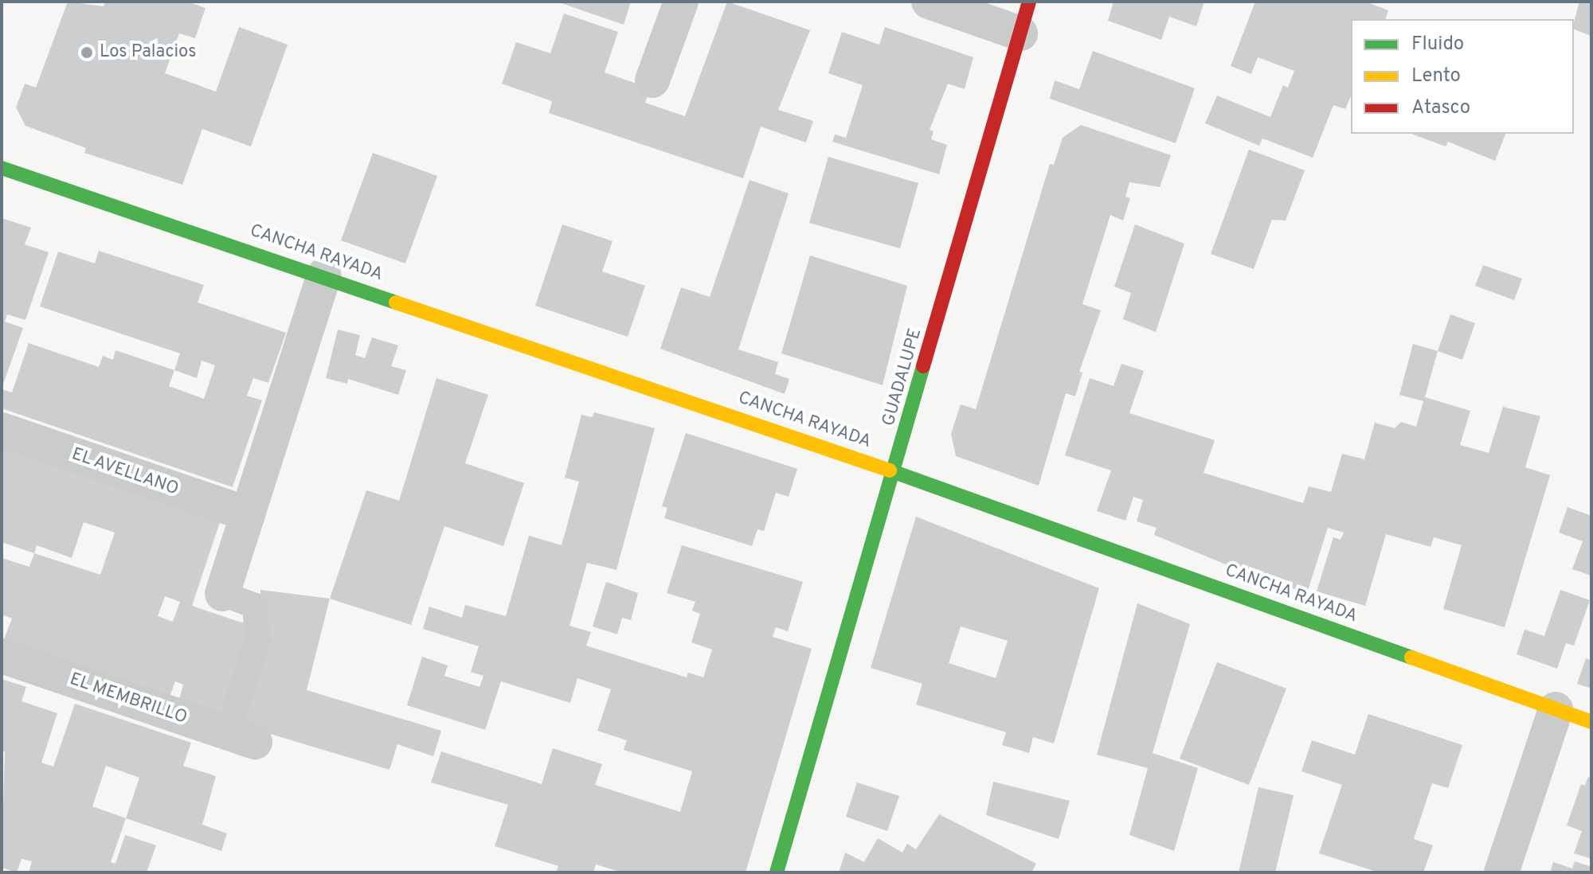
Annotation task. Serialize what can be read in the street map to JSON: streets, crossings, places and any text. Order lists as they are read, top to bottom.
{
  "streets": {
    "main road": ["CANCHA RAYADA", "GUADALUPE"],
    "street": ["EL AVELLANO", "EL MEMBRILLO"]
  },
  "crossings": [
    ["CANCHA RAYADA", "GUADALUPE"]
  ],
  "places": ["Los Palacios"],
  "legend": ["Fluido", "Lento", "Atasco"]
}
